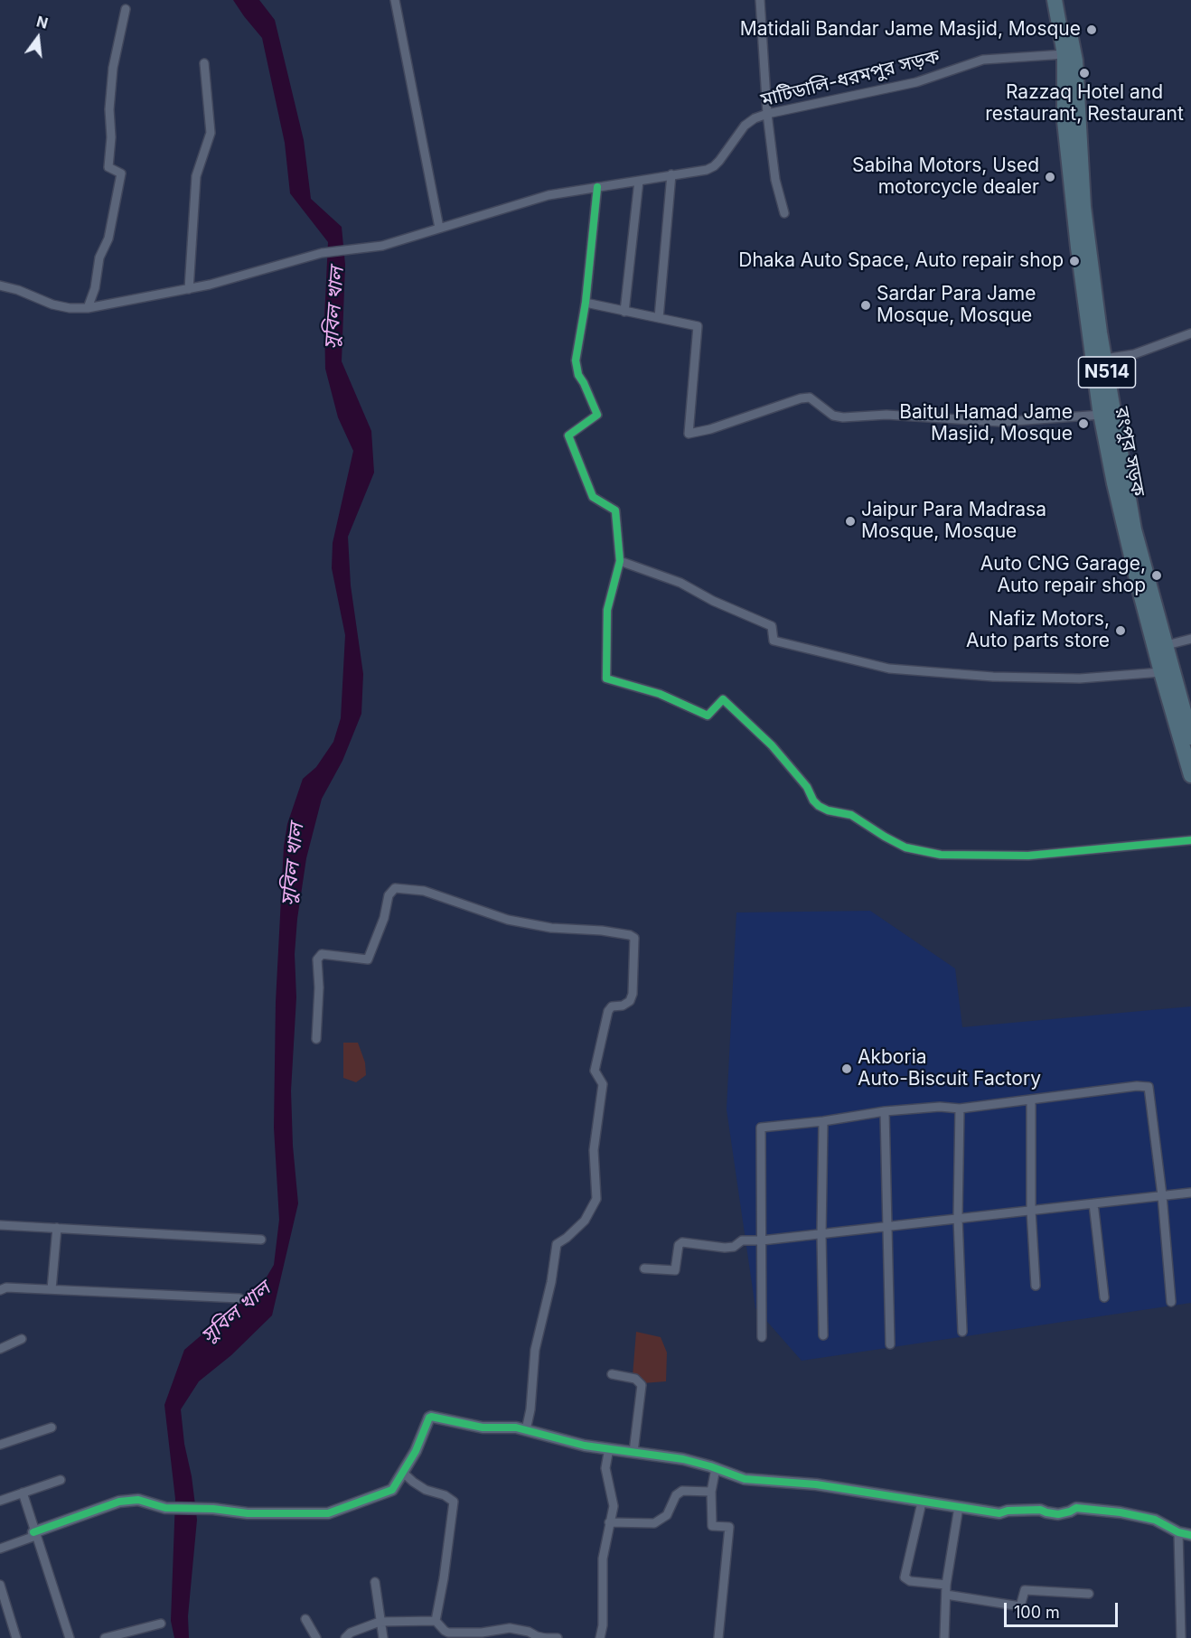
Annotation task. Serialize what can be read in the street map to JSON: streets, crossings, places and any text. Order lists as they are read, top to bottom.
{
  "streets": {
    "highway": ["N514", "রংপুর সড়ক"],
    "street": ["মাটিডালি-ধরমপুর সড়ক"]
  },
  "crossings": [
    ["মাটিডালি-ধরমপুর সড়ক", "রংপুর সড়ক"]
  ],
  "water": ["সুবিল খাল"],
  "places": [
    "Matidali Bandar Jame Masjid, Mosque",
    "Razzaq Hotel and restaurant, Restaurant",
    "Sabiha Motors, Used motorcycle dealer",
    "Dhaka Auto Space, Auto repair shop",
    "Sardar Para Jame Mosque, Mosque",
    "Baitul Hamad Jame Masjid, Mosque",
    "Jaipur Para Madrasa Mosque, Mosque",
    "Auto CNG Garage, Auto repair shop",
    "Nafiz Motors, Auto parts store",
    "Akboria Auto-Biscuit Factory"
  ],
  "scale_bar": "100 m",
  "north": "top"
}
